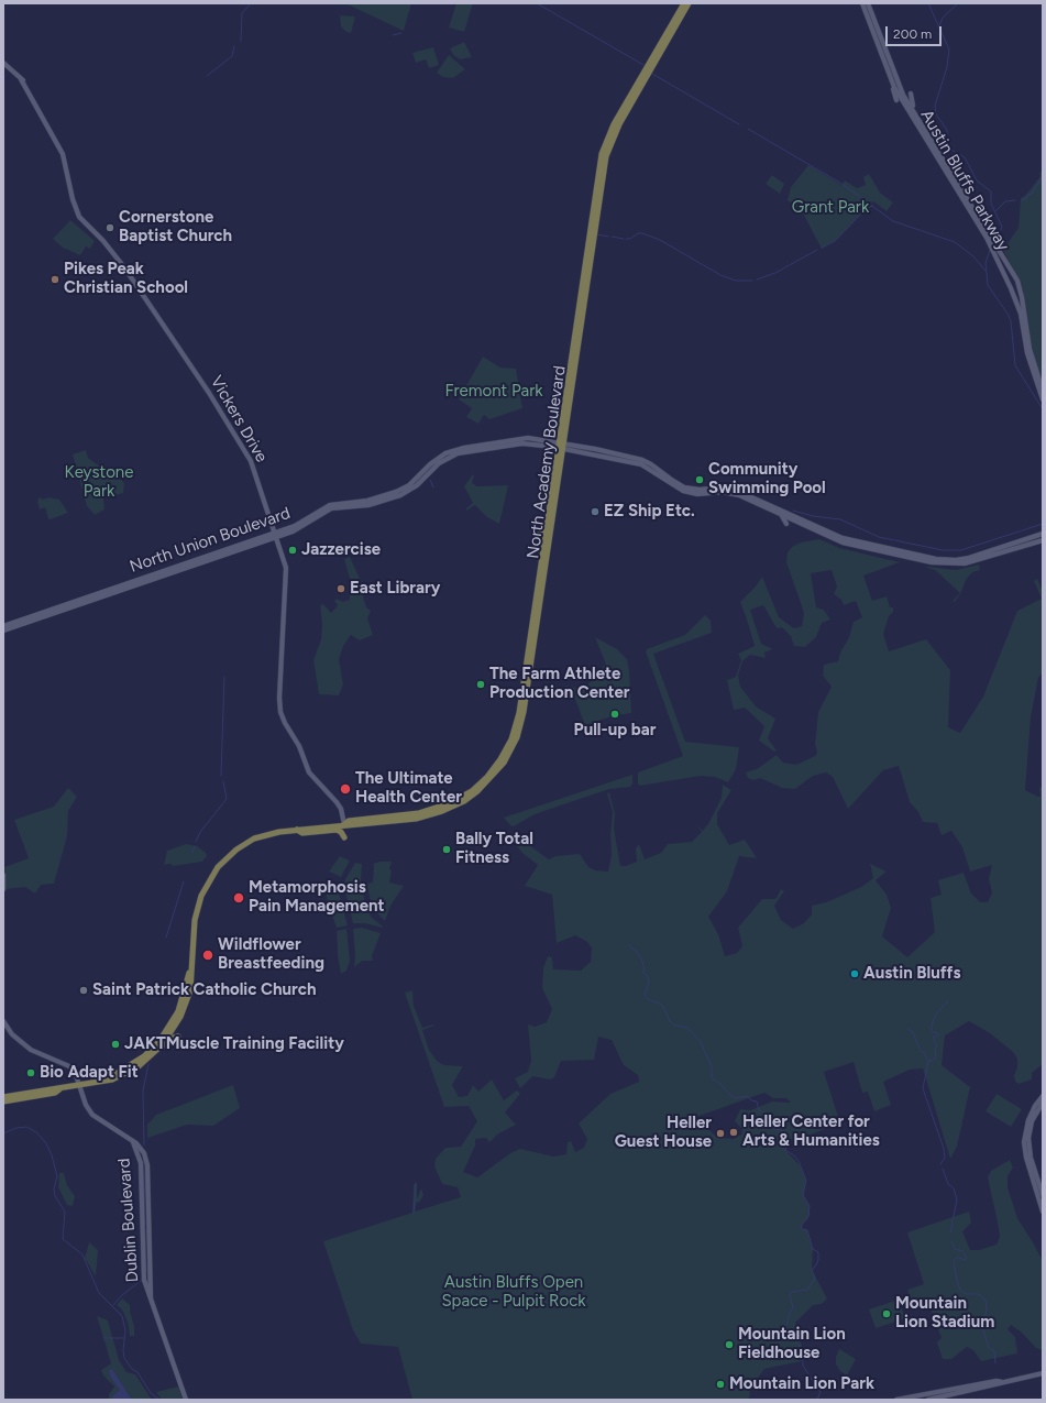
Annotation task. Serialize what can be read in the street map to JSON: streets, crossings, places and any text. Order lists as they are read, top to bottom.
{
  "streets": {
    "highway": ["North Academy Boulevard"],
    "main road": [
      "Austin Bluffs Parkway",
      "Vickers Drive",
      "North Union Boulevard",
      "Dublin Boulevard"
    ]
  },
  "crossings": [
    ["Vickers Drive", "North Academy Boulevard"],
    ["Vickers Drive", "North Union Boulevard"],
    ["North Academy Boulevard", "North Union Boulevard"],
    ["North Academy Boulevard", "Dublin Boulevard"]
  ],
  "parks": [
    "Grant Park",
    "Fremont Park",
    "Keystone Park",
    "Austin Bluffs Open Space - Pulpit Rock"
  ],
  "places": [
    "Cornerstone Baptist Church",
    "Pikes Peak Christian School",
    "Community Swimming Pool",
    "EZ Ship Etc.",
    "Jazzercise",
    "East Library",
    "The Farm Athlete Production Center",
    "Pull-up bar",
    "The Ultimate Health Center",
    "Bally Total Fitness",
    "Metamorphosis Pain Management",
    "Wildflower Breastfeeding",
    "Austin Bluffs",
    "Saint Patrick Catholic Church",
    "JAKTMuscle Training Facility",
    "Bio Adapt Fit",
    "Heller Center for Arts & Humanities",
    "Heller Guest House",
    "Mountain Lion Stadium",
    "Mountain Lion Fieldhouse",
    "Mountain Lion Park"
  ],
  "scale_bar": "200 m"
}
